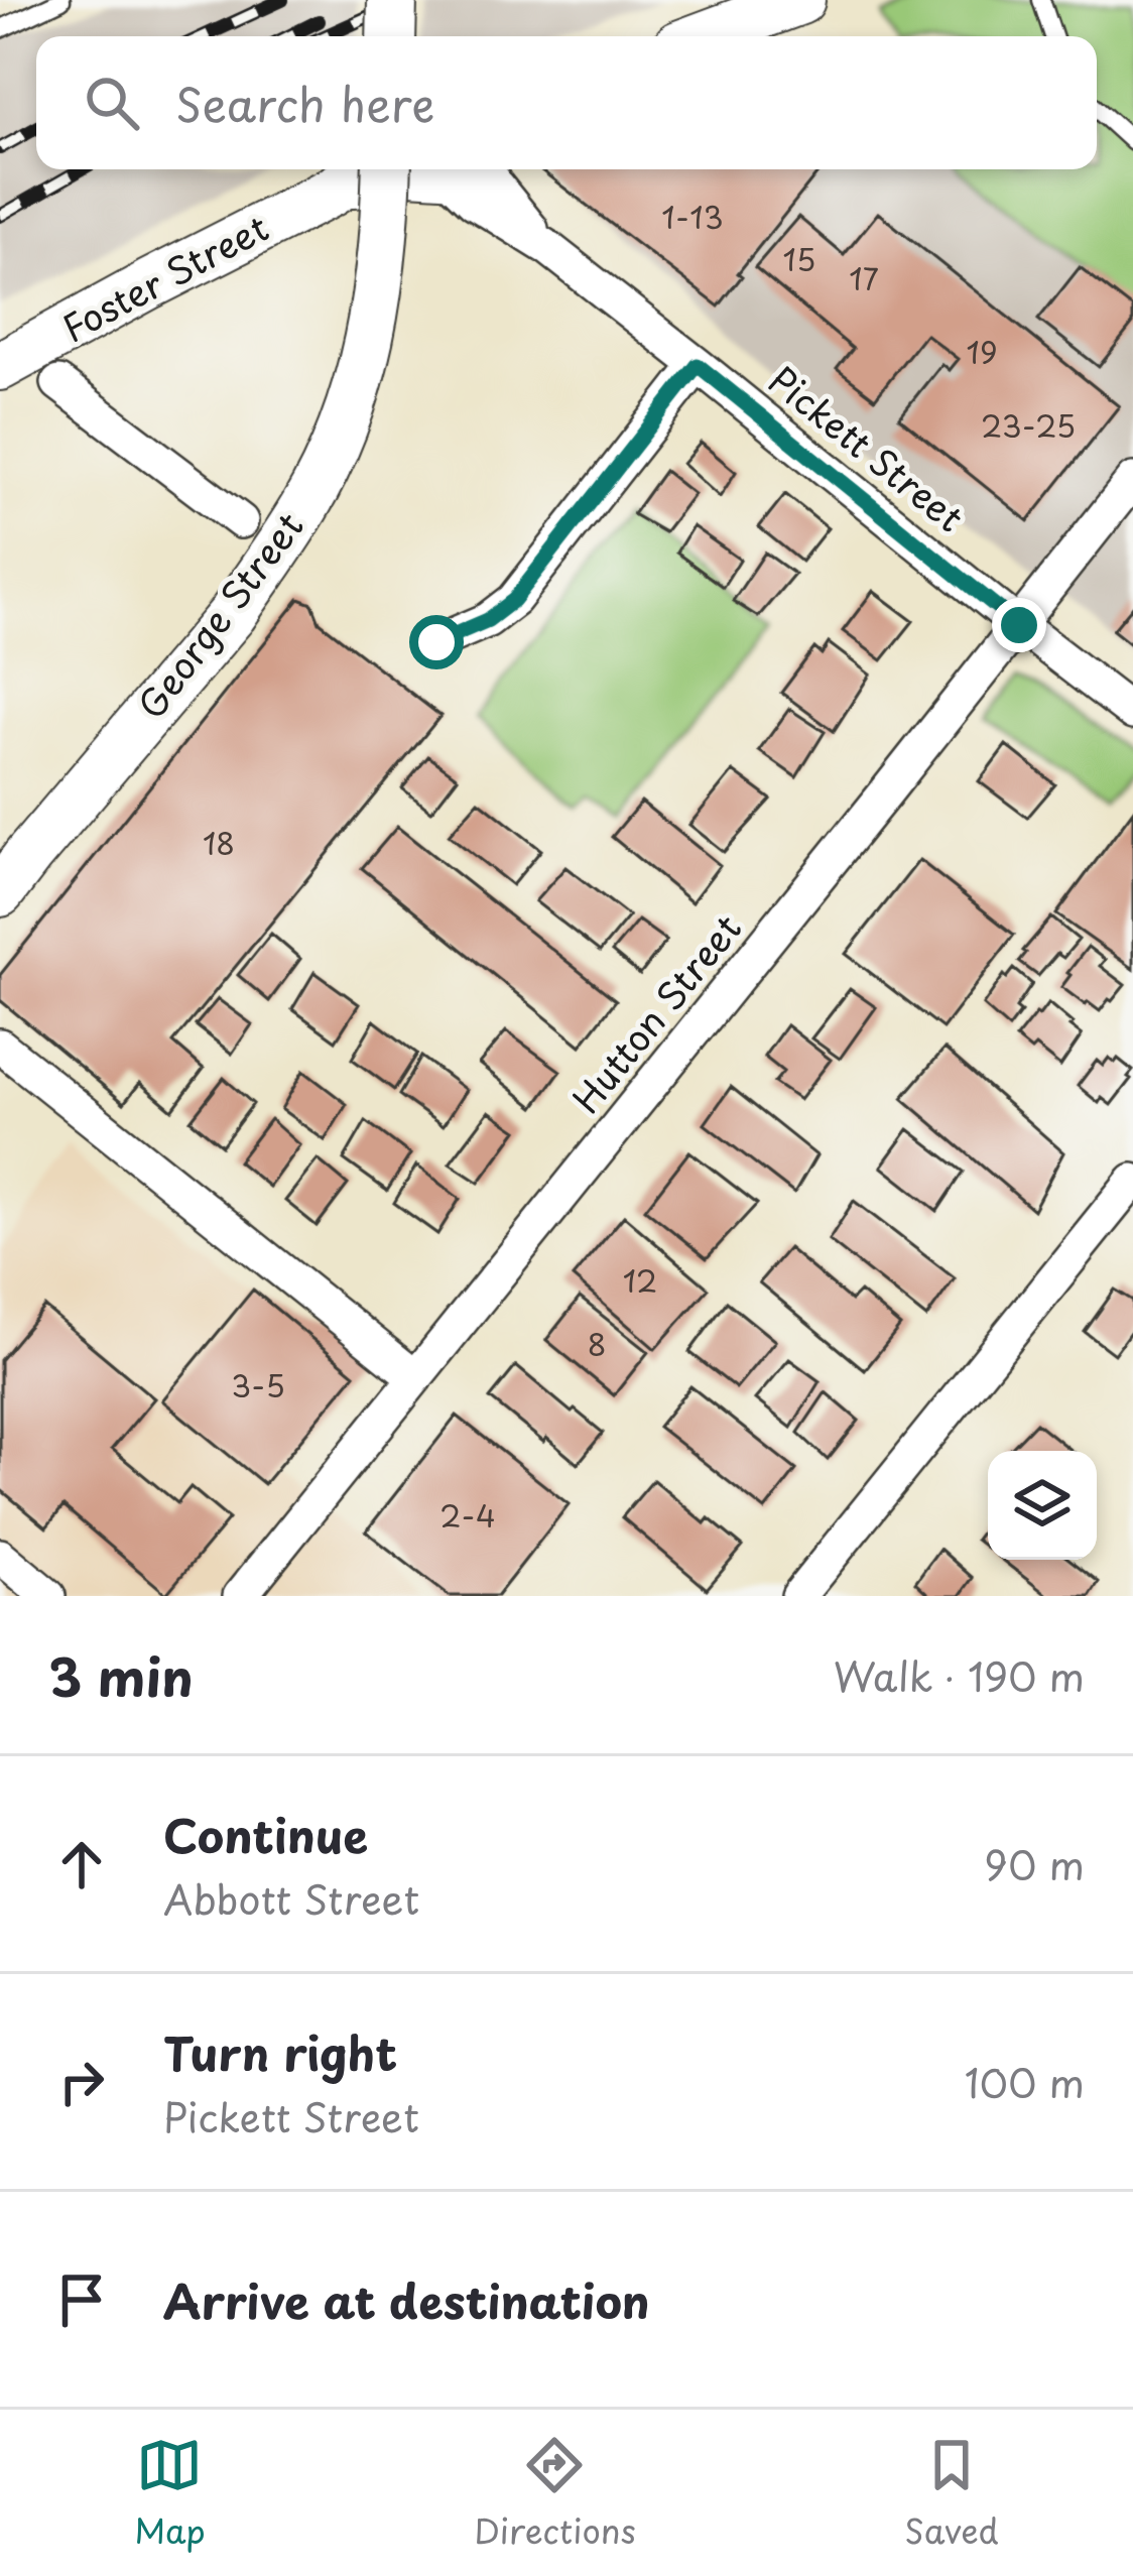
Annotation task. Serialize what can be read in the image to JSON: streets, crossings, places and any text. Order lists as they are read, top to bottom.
{
  "streets": {
    "street": [
      "Foster Street",
      "Pickett Street",
      "George Street",
      "Hutton Street"
    ]
  },
  "crossings": [
    ["Pickett Street", "Hutton Street"]
  ],
  "house_numbers": [
    "1-13",
    "15",
    "17",
    "19",
    "23-25",
    "18",
    "12",
    "8",
    "3-5",
    "2-4"
  ],
  "page": {
    "search": "Search here",
    "heading": ["3 min", "Walk · 190 m"],
    "list": [
      ["Continue", "Abbott Street", "90 m"],
      ["Turn right", "Pickett Street", "100 m"],
      "Arrive at destination"
    ],
    "nav": ["Map", "Directions", "Saved"]
  }
}
